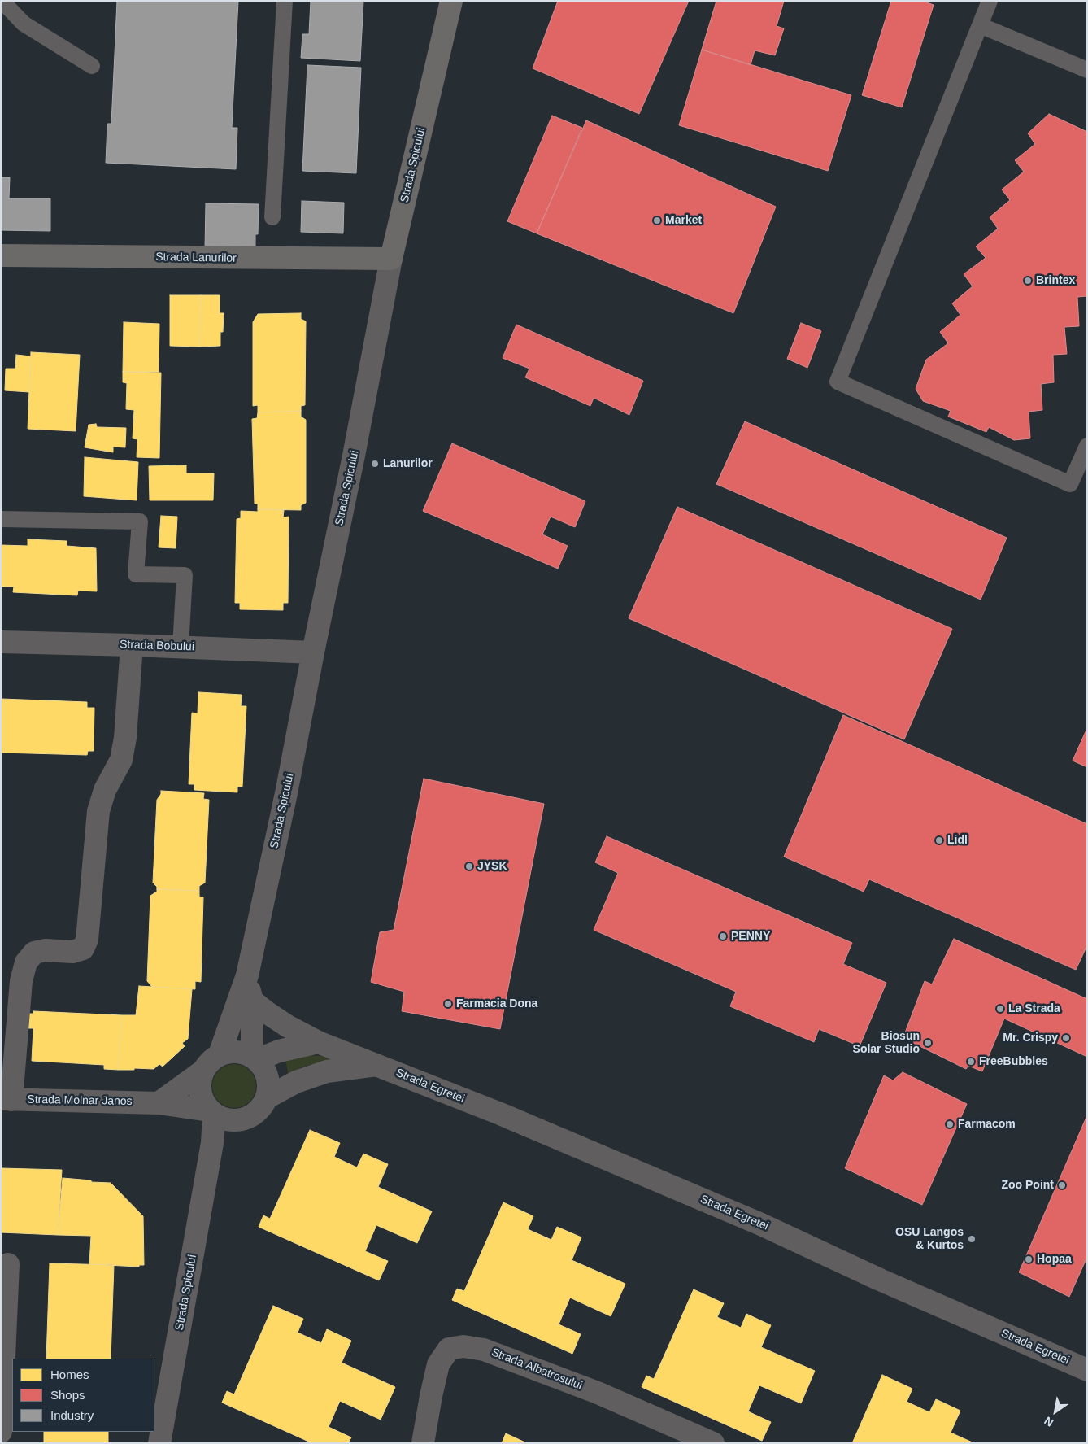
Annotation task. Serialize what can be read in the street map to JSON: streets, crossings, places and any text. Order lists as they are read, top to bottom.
{
  "streets": {
    "street": [
      "Strada Spicului",
      "Strada Lanurilor",
      "Strada Bobului",
      "Strada Egretei",
      "Strada Molnar Janos",
      "Strada Albatrosului"
    ]
  },
  "crossings": [
    ["Strada Spicului", "Strada Lanurilor"],
    ["Strada Spicului", "Strada Bobului"],
    ["Strada Spicului", "Strada Molnar Janos"]
  ],
  "places": [
    "Market",
    "Brintex",
    "Lanurilor",
    "Lidl",
    "JYSK",
    "PENNY",
    "Farmacia Dona",
    "La Strada",
    "Mr. Crispy",
    "Biosun Solar Studio",
    "FreeBubbles",
    "Farmacom",
    "Zoo Point",
    "OSU Langos & Kurtos",
    "Hopaa"
  ],
  "legend": ["Homes", "Shops", "Industry"],
  "north": "bottom left"
}
